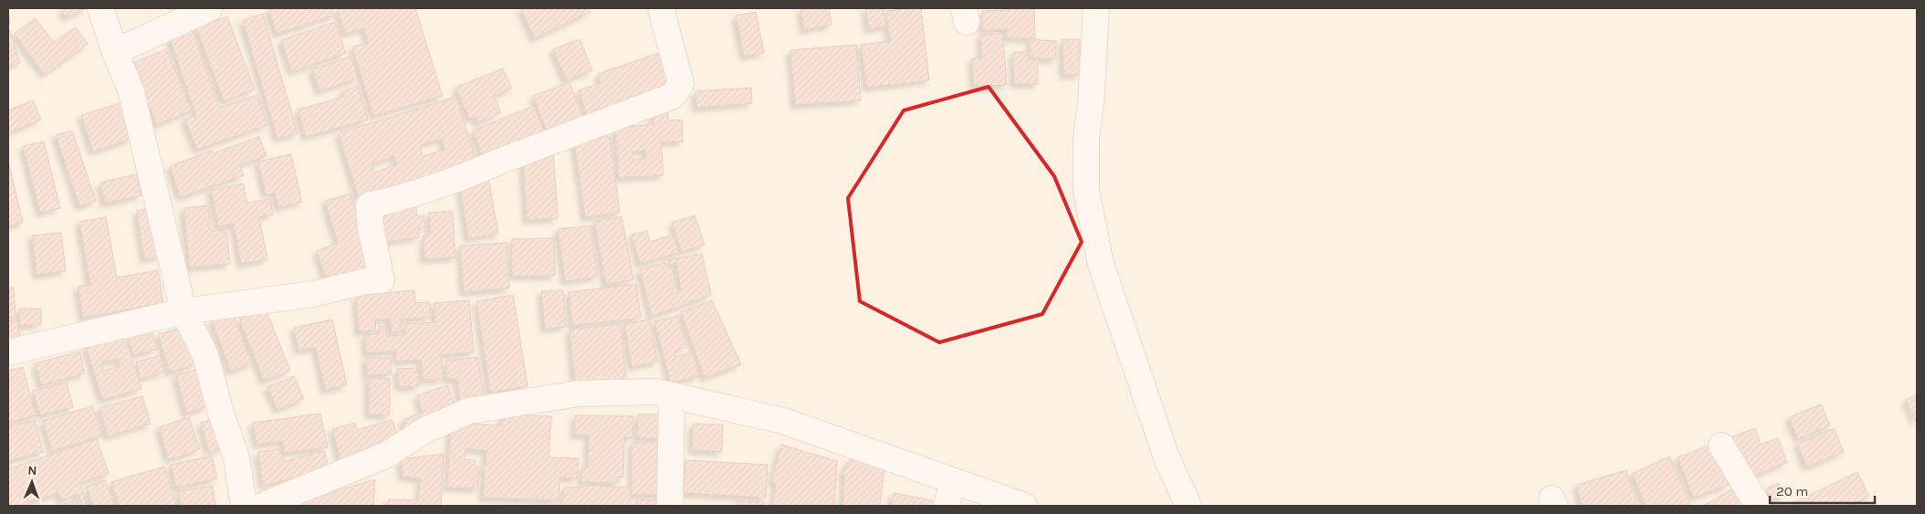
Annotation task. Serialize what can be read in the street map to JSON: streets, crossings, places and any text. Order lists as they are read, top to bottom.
{
  "scale_bar": "20 m",
  "north": "top"
}
